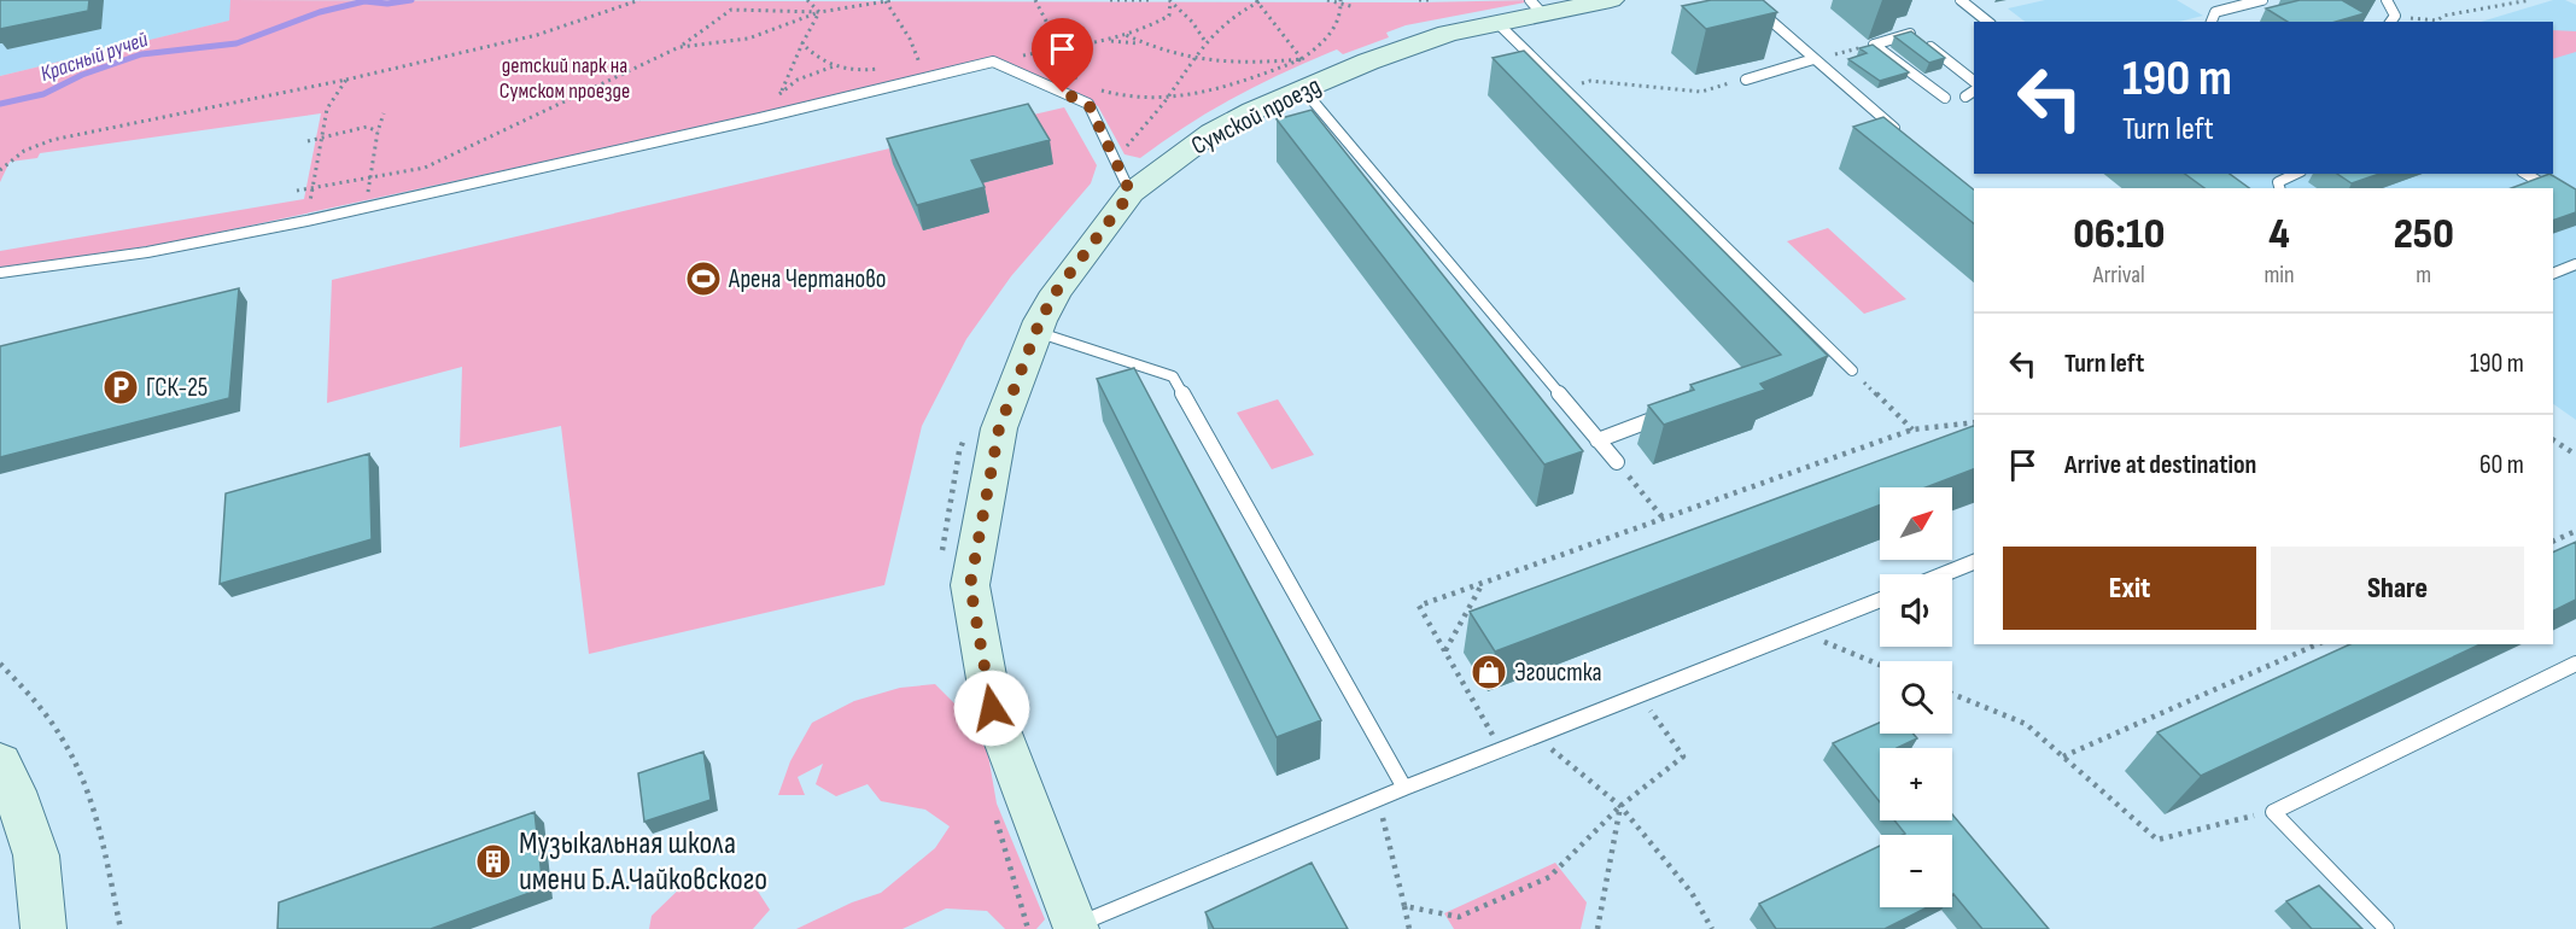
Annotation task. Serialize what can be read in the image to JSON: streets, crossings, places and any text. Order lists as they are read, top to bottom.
{
  "streets": {
    "street": ["Сумской проезд"]
  },
  "water": ["Красный ручей"],
  "parks": ["детский парк на Сумском проезде"],
  "places": {
    "sports": ["Арена Чертаново"],
    "parking": ["ГСК-25"],
    "shop": ["Эгоистка"],
    "building": ["Музыкальная школа имени Б.А.Чайковского"]
  },
  "north": "top right",
  "page": {
    "turn": ["190 m", "Turn left"],
    "eta": [
      "06:10",
      "Arrival",
      "4",
      "min",
      "250",
      "m"
    ],
    "list": [
      {
        "name": "Turn left",
        "value": "190 m"
      },
      {
        "name": "Arrive at destination",
        "value": "60 m"
      }
    ],
    "map_buttons": ["+", "−"],
    "buttons": ["Exit", "Share"]
  }
}
